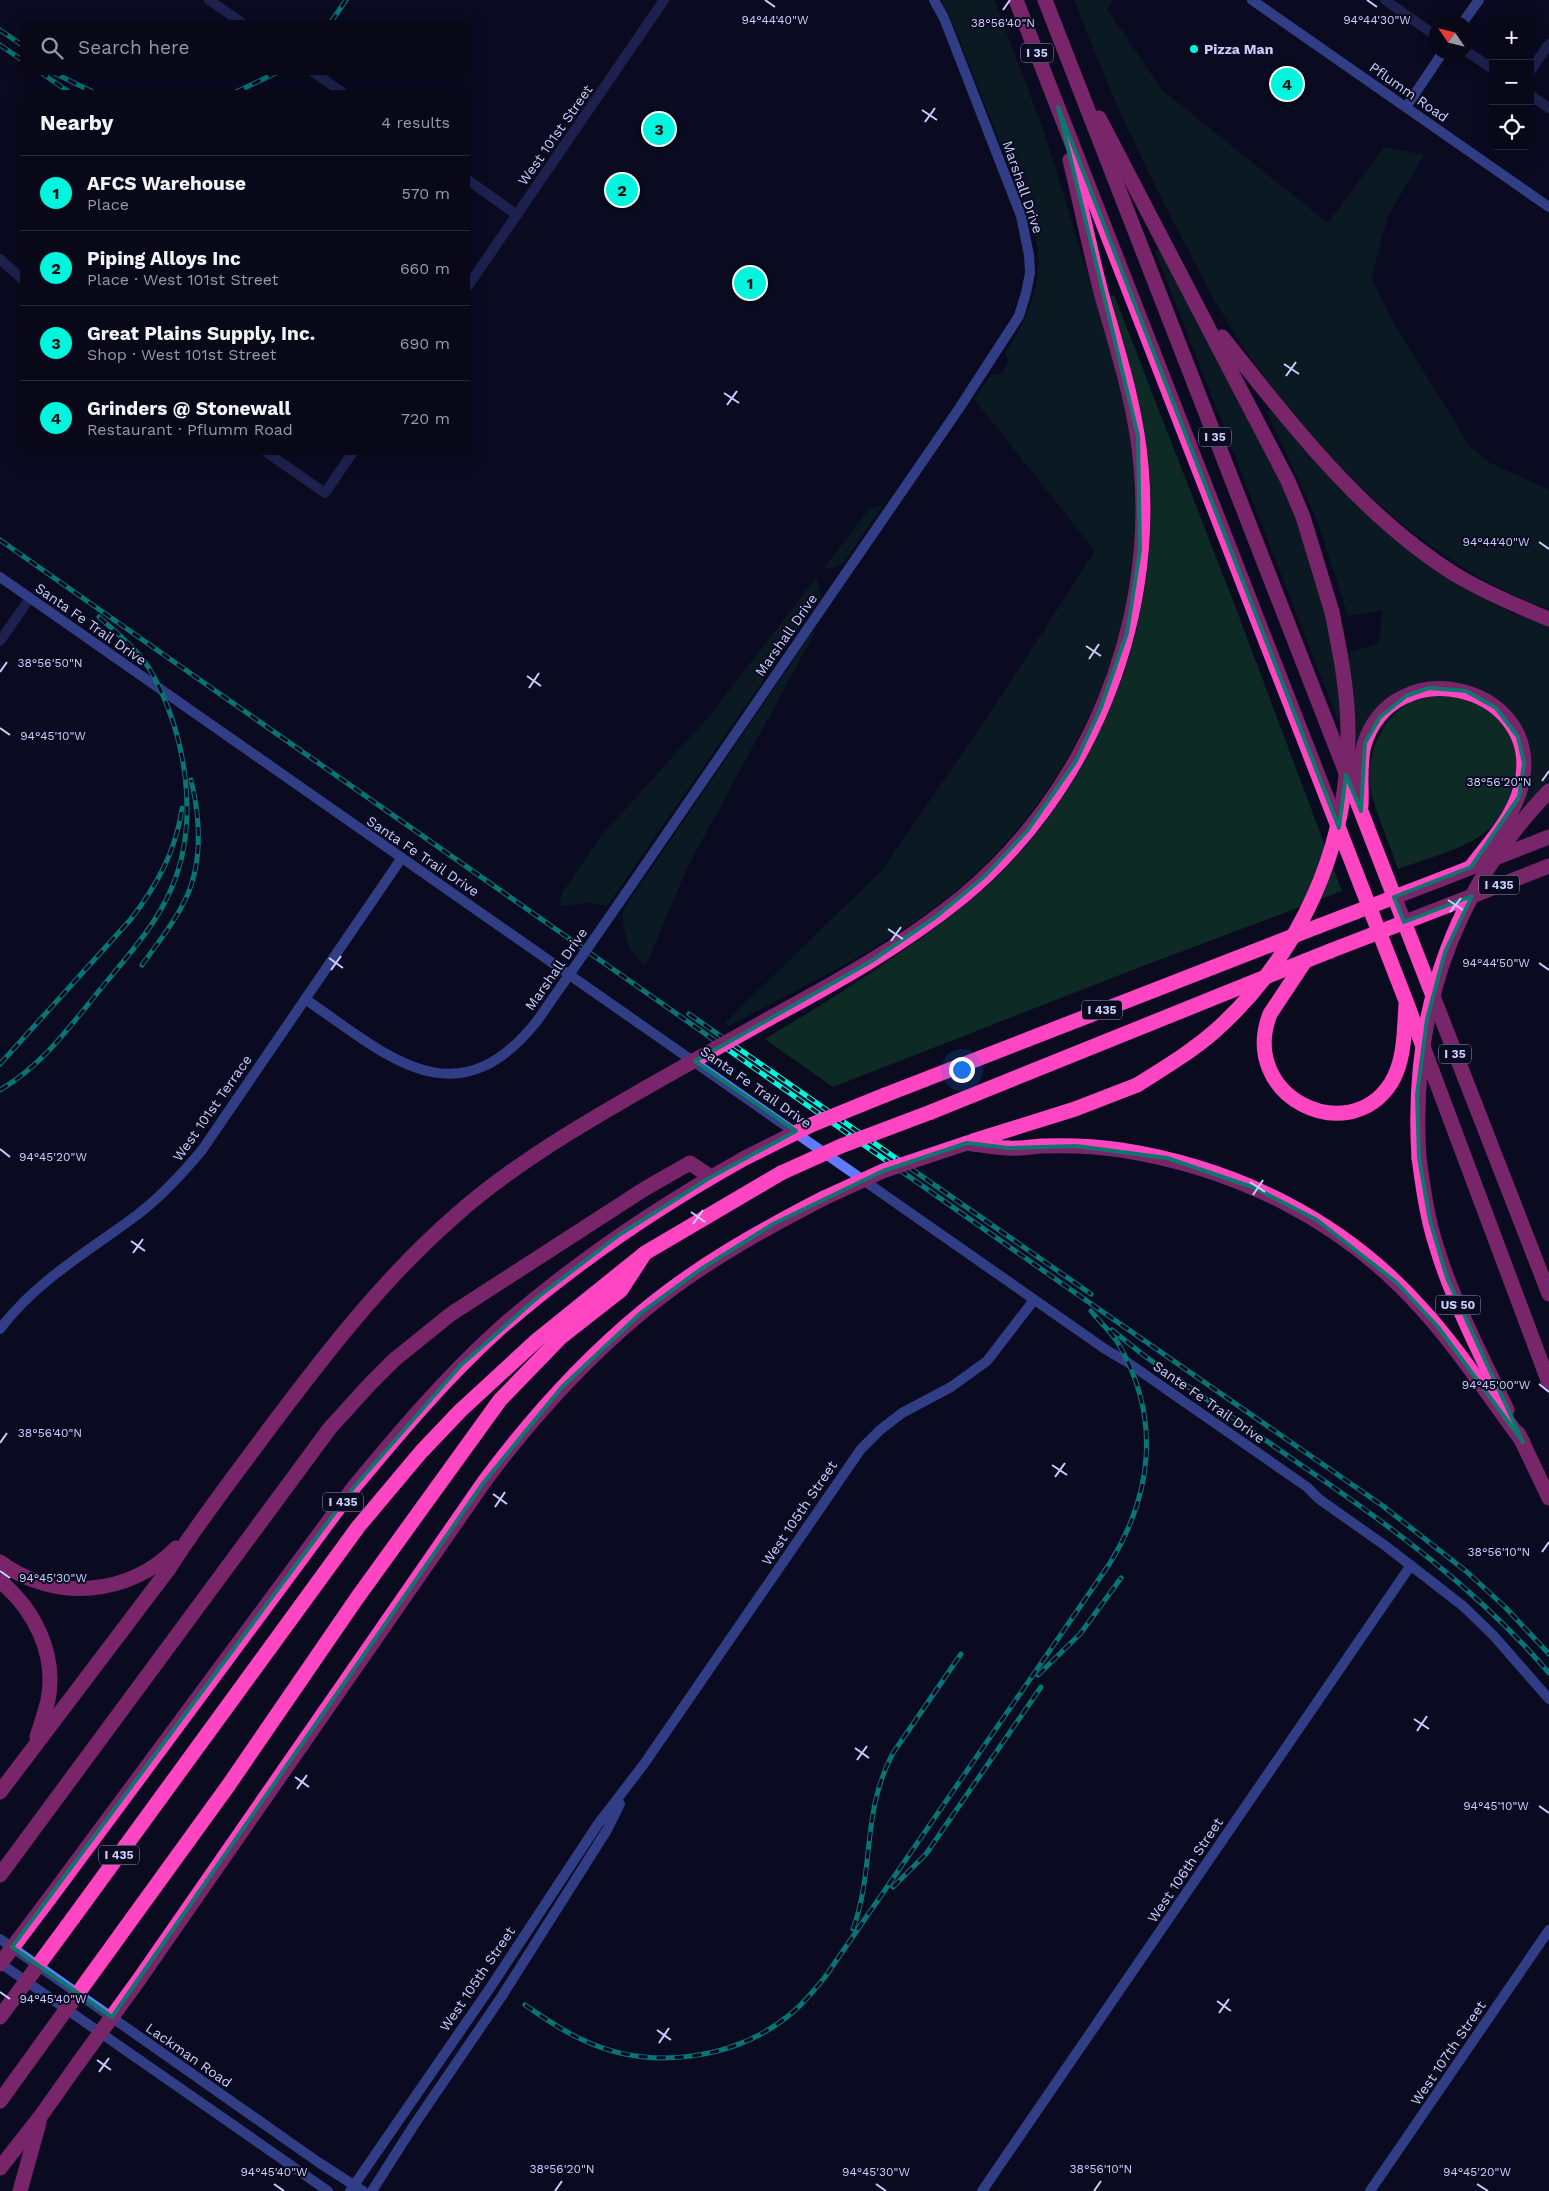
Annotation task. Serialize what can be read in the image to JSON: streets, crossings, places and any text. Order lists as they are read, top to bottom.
{
  "streets": {
    "highway": ["I 35", "I 435", "US 50"],
    "main road": [
      "Pflumm Road",
      "Marshall Drive",
      "Santa Fe Trail Drive",
      "West 101st Terrace",
      "Sante Fe Trail Drive",
      "West 105th Street",
      "West 106th Street",
      "West 107th Street",
      "Lackman Road"
    ],
    "street": ["West 101st Street"]
  },
  "crossings": [
    ["Marshall Drive", "West 101st Terrace"],
    ["Santa Fe Trail Drive", "West 101st Terrace"],
    ["Santa Fe Trail Drive", "Sante Fe Trail Drive"],
    ["Sante Fe Trail Drive", "West 105th Street"],
    ["Sante Fe Trail Drive", "West 106th Street"],
    ["West 105th Street", "Lackman Road"]
  ],
  "places": ["Pizza Man"],
  "north": "top left",
  "page": {
    "map_buttons": ["+", "−"],
    "search": "Search here",
    "pins": [
      "4",
      "3",
      "2",
      "1"
    ],
    "heading": ["Nearby", "4 results"],
    "list": [
      {
        "mark": "1",
        "name": "AFCS Warehouse",
        "note": "Place",
        "value": "570 m"
      },
      {
        "mark": "2",
        "name": "Piping Alloys Inc",
        "note": "Place · West 101st Street",
        "value": "660 m"
      },
      {
        "mark": "3",
        "name": "Great Plains Supply, Inc.",
        "note": "Shop · West 101st Street",
        "value": "690 m"
      },
      {
        "mark": "4",
        "name": "Grinders @ Stonewall",
        "note": "Restaurant · Pflumm Road",
        "value": "720 m"
      }
    ]
  },
  "coordinates": [
    "94°44'30\"W",
    "94°44'40\"W",
    "38°56'40\"N",
    "38°56'50\"N",
    "94°45'10\"W",
    "38°56'20\"N",
    "94°44'50\"W",
    "94°45'20\"W",
    "94°45'00\"W",
    "38°56'10\"N",
    "94°45'30\"W",
    "94°45'40\"W"
  ]
}
